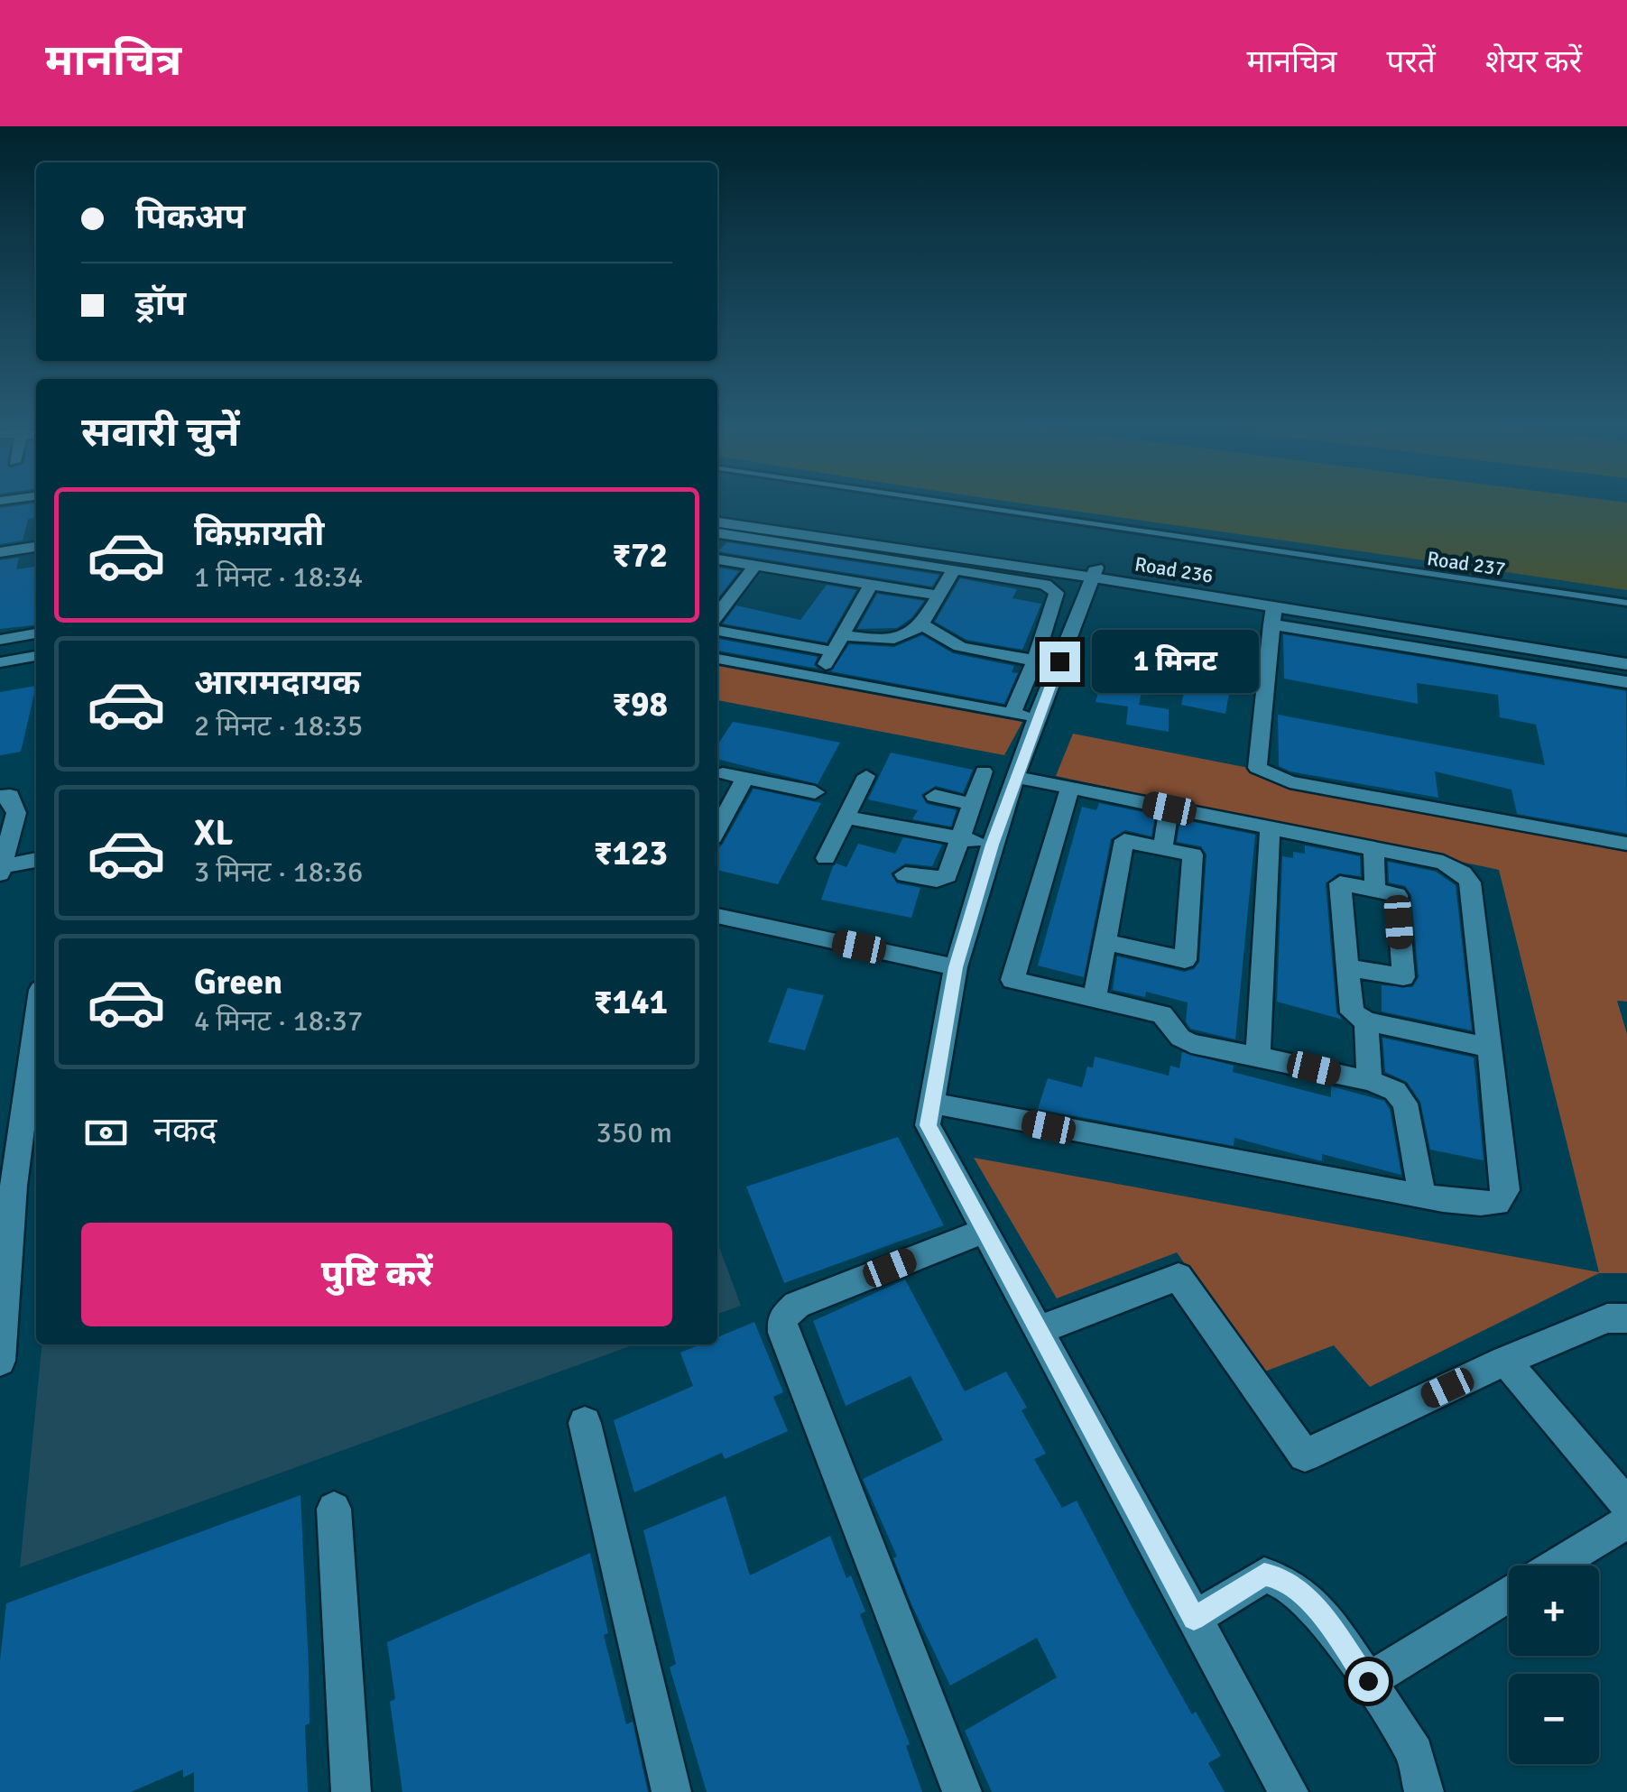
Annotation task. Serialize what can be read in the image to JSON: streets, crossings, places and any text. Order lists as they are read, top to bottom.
{
  "streets": {
    "street": ["Road 236"],
    "lane": ["Road 237"]
  },
  "page": {
    "header": "मानचित्र",
    "nav": ["मानचित्र", "परतें", "शेयर करें"],
    "banner": ["पिकअप", "ड्रॉप"],
    "heading": "सवारी चुनें",
    "list": [
      {
        "name": "किफ़ायती",
        "note": "1 मिनट · 18:34",
        "value": "₹72"
      },
      {
        "name": "आरामदायक",
        "note": "2 मिनट · 18:35",
        "value": "₹98"
      },
      {
        "name": "XL",
        "note": "3 मिनट · 18:36",
        "value": "₹123"
      },
      {
        "name": "Green",
        "note": "4 मिनट · 18:37",
        "value": "₹141"
      }
    ],
    "bubble": "1 मिनट",
    "pay": ["नकद", "350 m"],
    "buttons": "पुष्टि करें",
    "map_buttons": ["+", "−"]
  }
}
